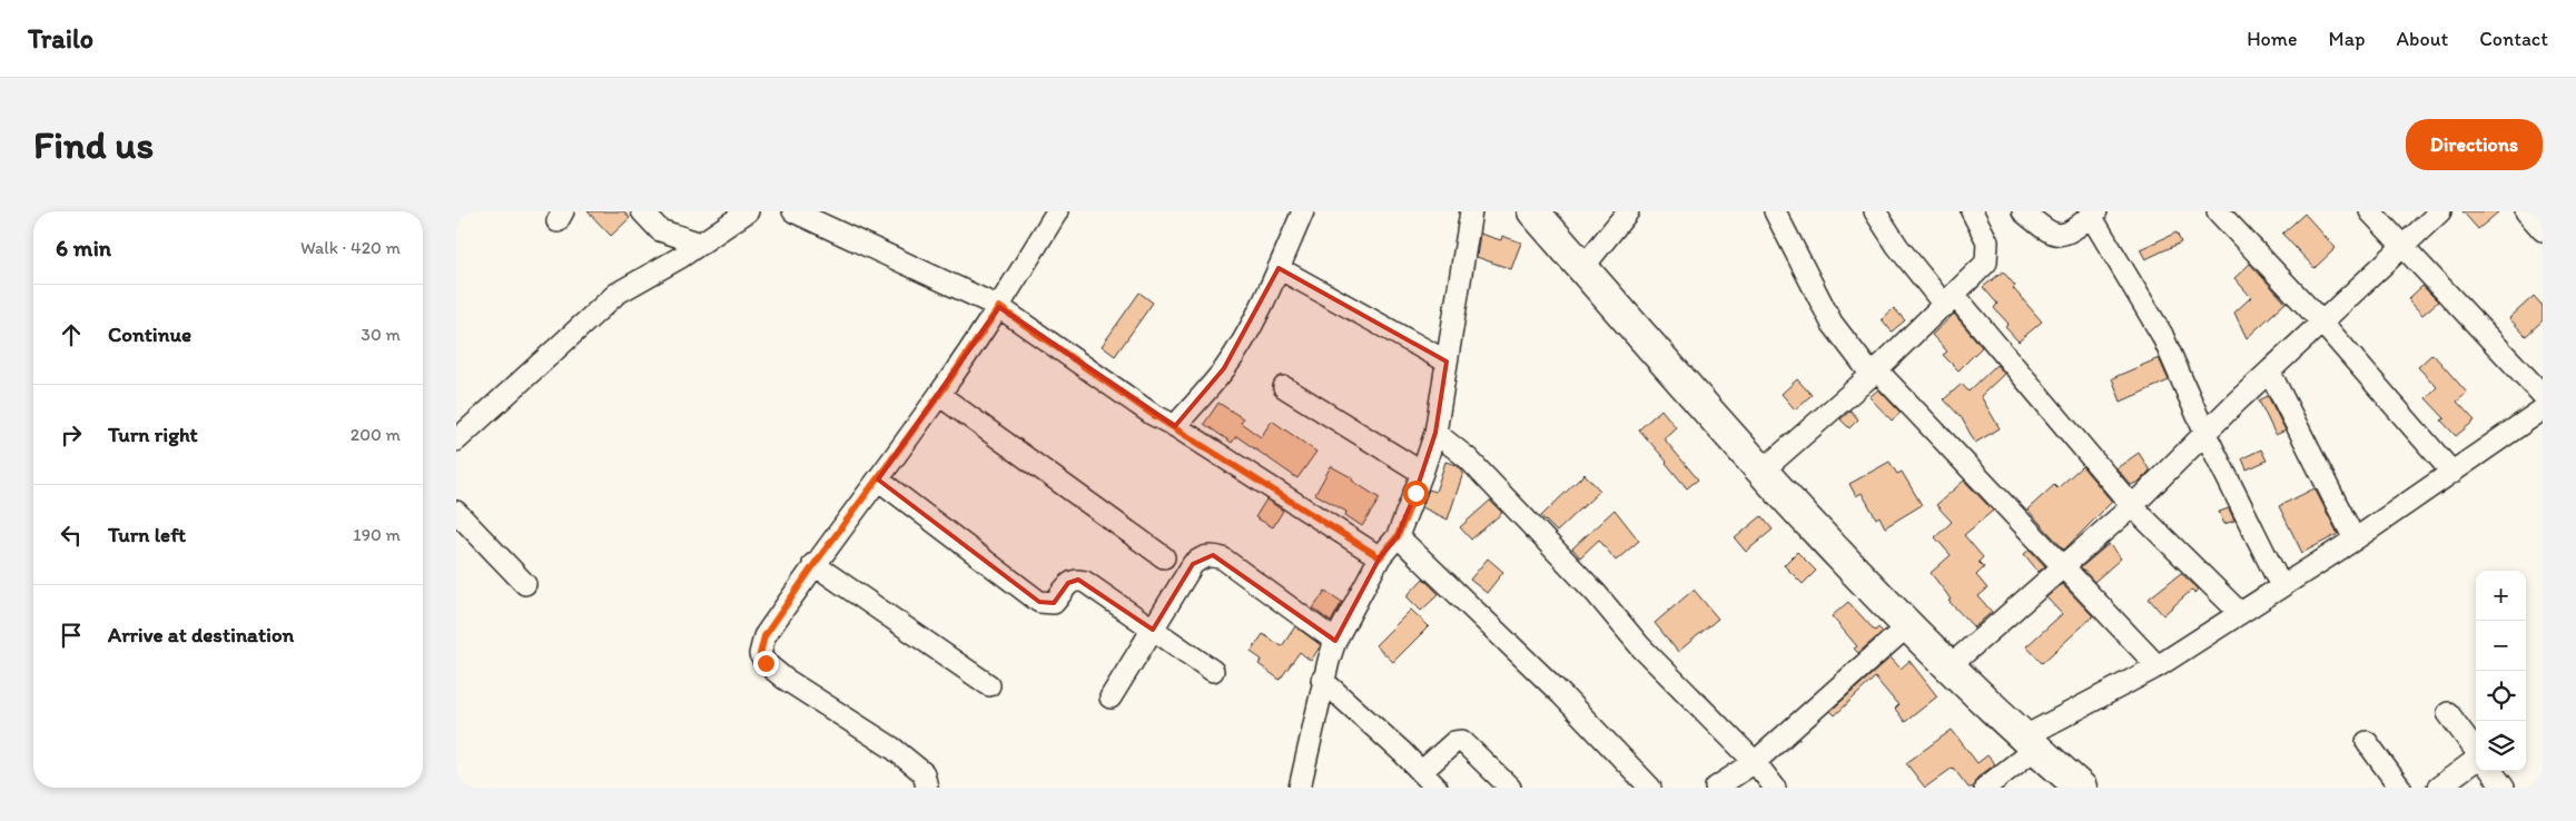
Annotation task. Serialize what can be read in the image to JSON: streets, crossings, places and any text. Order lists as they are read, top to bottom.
{
  "page": {
    "header": "Trailo",
    "nav": [
      "Home",
      "Map",
      "About",
      "Contact"
    ],
    "buttons": "Directions",
    "title": "Find us",
    "heading": ["6 min", "Walk · 420 m"],
    "list": [
      ["Continue", "30 m"],
      ["Turn right", "200 m"],
      ["Turn left", "190 m"],
      "Arrive at destination"
    ],
    "map_buttons": ["+", "−"]
  }
}
